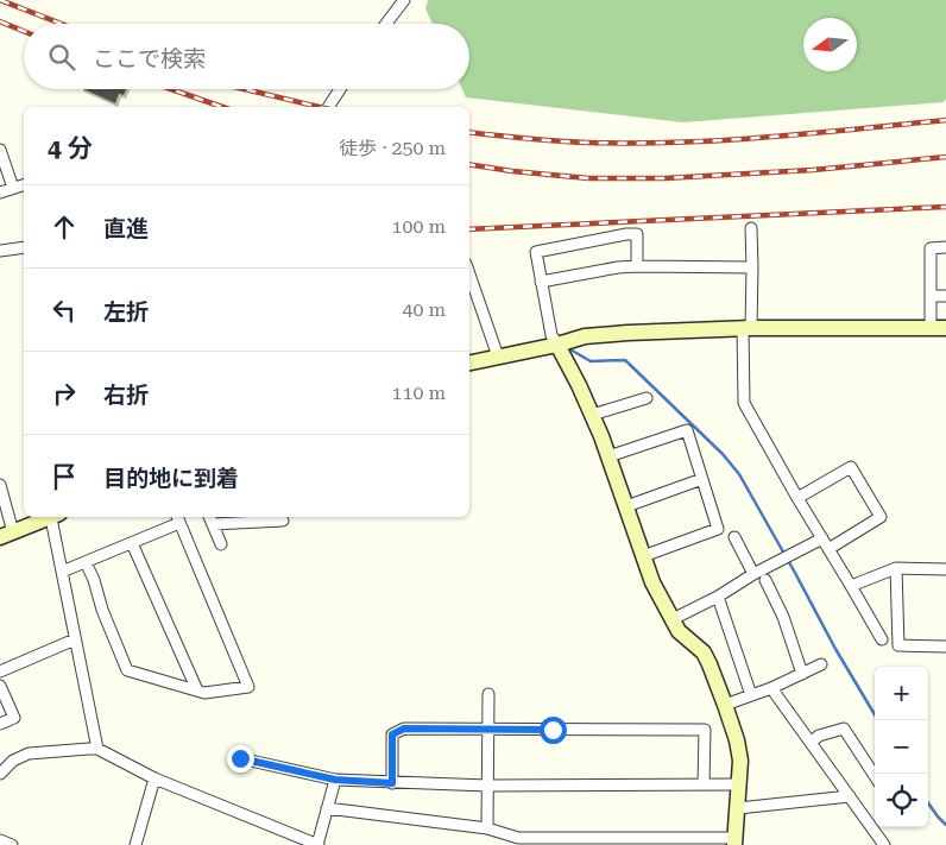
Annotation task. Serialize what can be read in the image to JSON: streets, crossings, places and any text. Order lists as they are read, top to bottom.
{
  "north": "left",
  "page": {
    "search": "ここで検索",
    "heading": ["4 分", "徒歩 · 250 m"],
    "list": [
      ["直進", "100 m"],
      ["左折", "40 m"],
      ["右折", "110 m"],
      "目的地に到着"
    ],
    "map_buttons": ["+", "−"]
  }
}
